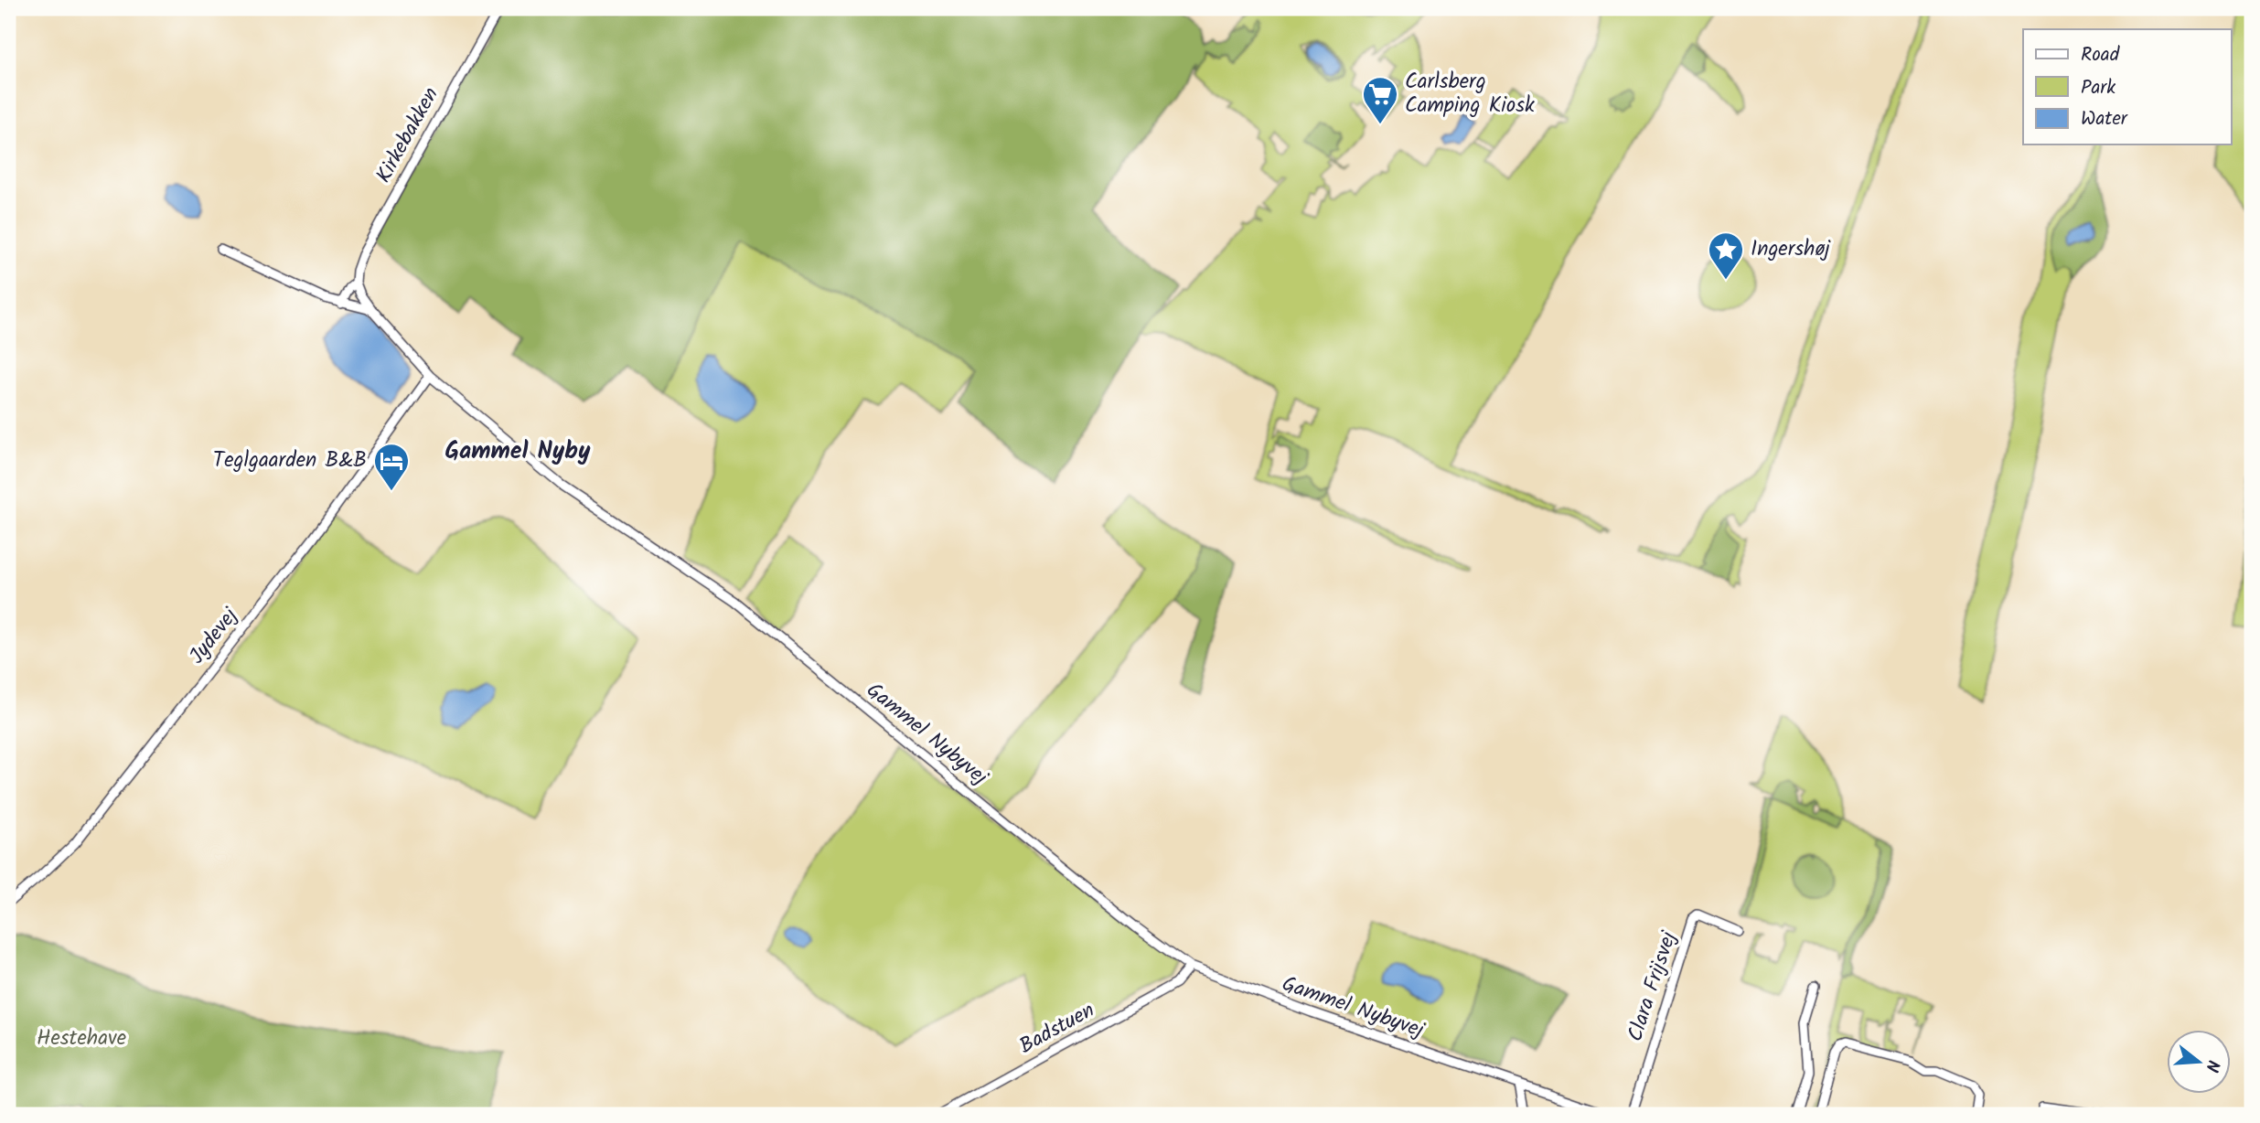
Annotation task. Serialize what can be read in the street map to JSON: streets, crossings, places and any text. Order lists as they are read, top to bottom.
{
  "streets": {
    "street": [
      "Kirkebakken",
      "Jydevej",
      "Gammel Nybyvej",
      "Clara Frijsvej",
      "Badstuen"
    ]
  },
  "crossings": [
    ["Kirkebakken", "Gammel Nybyvej"],
    ["Jydevej", "Gammel Nybyvej"],
    ["Gammel Nybyvej", "Badstuen"]
  ],
  "districts": ["Gammel Nyby"],
  "parks": ["Hestehave"],
  "places": {
    "supermarket": ["Carlsberg Camping Kiosk"],
    "place": ["Ingershøj"],
    "hotel": ["Teglgaarden B&B"]
  },
  "legend": ["Road", "Park", "Water"],
  "north": "right"
}
